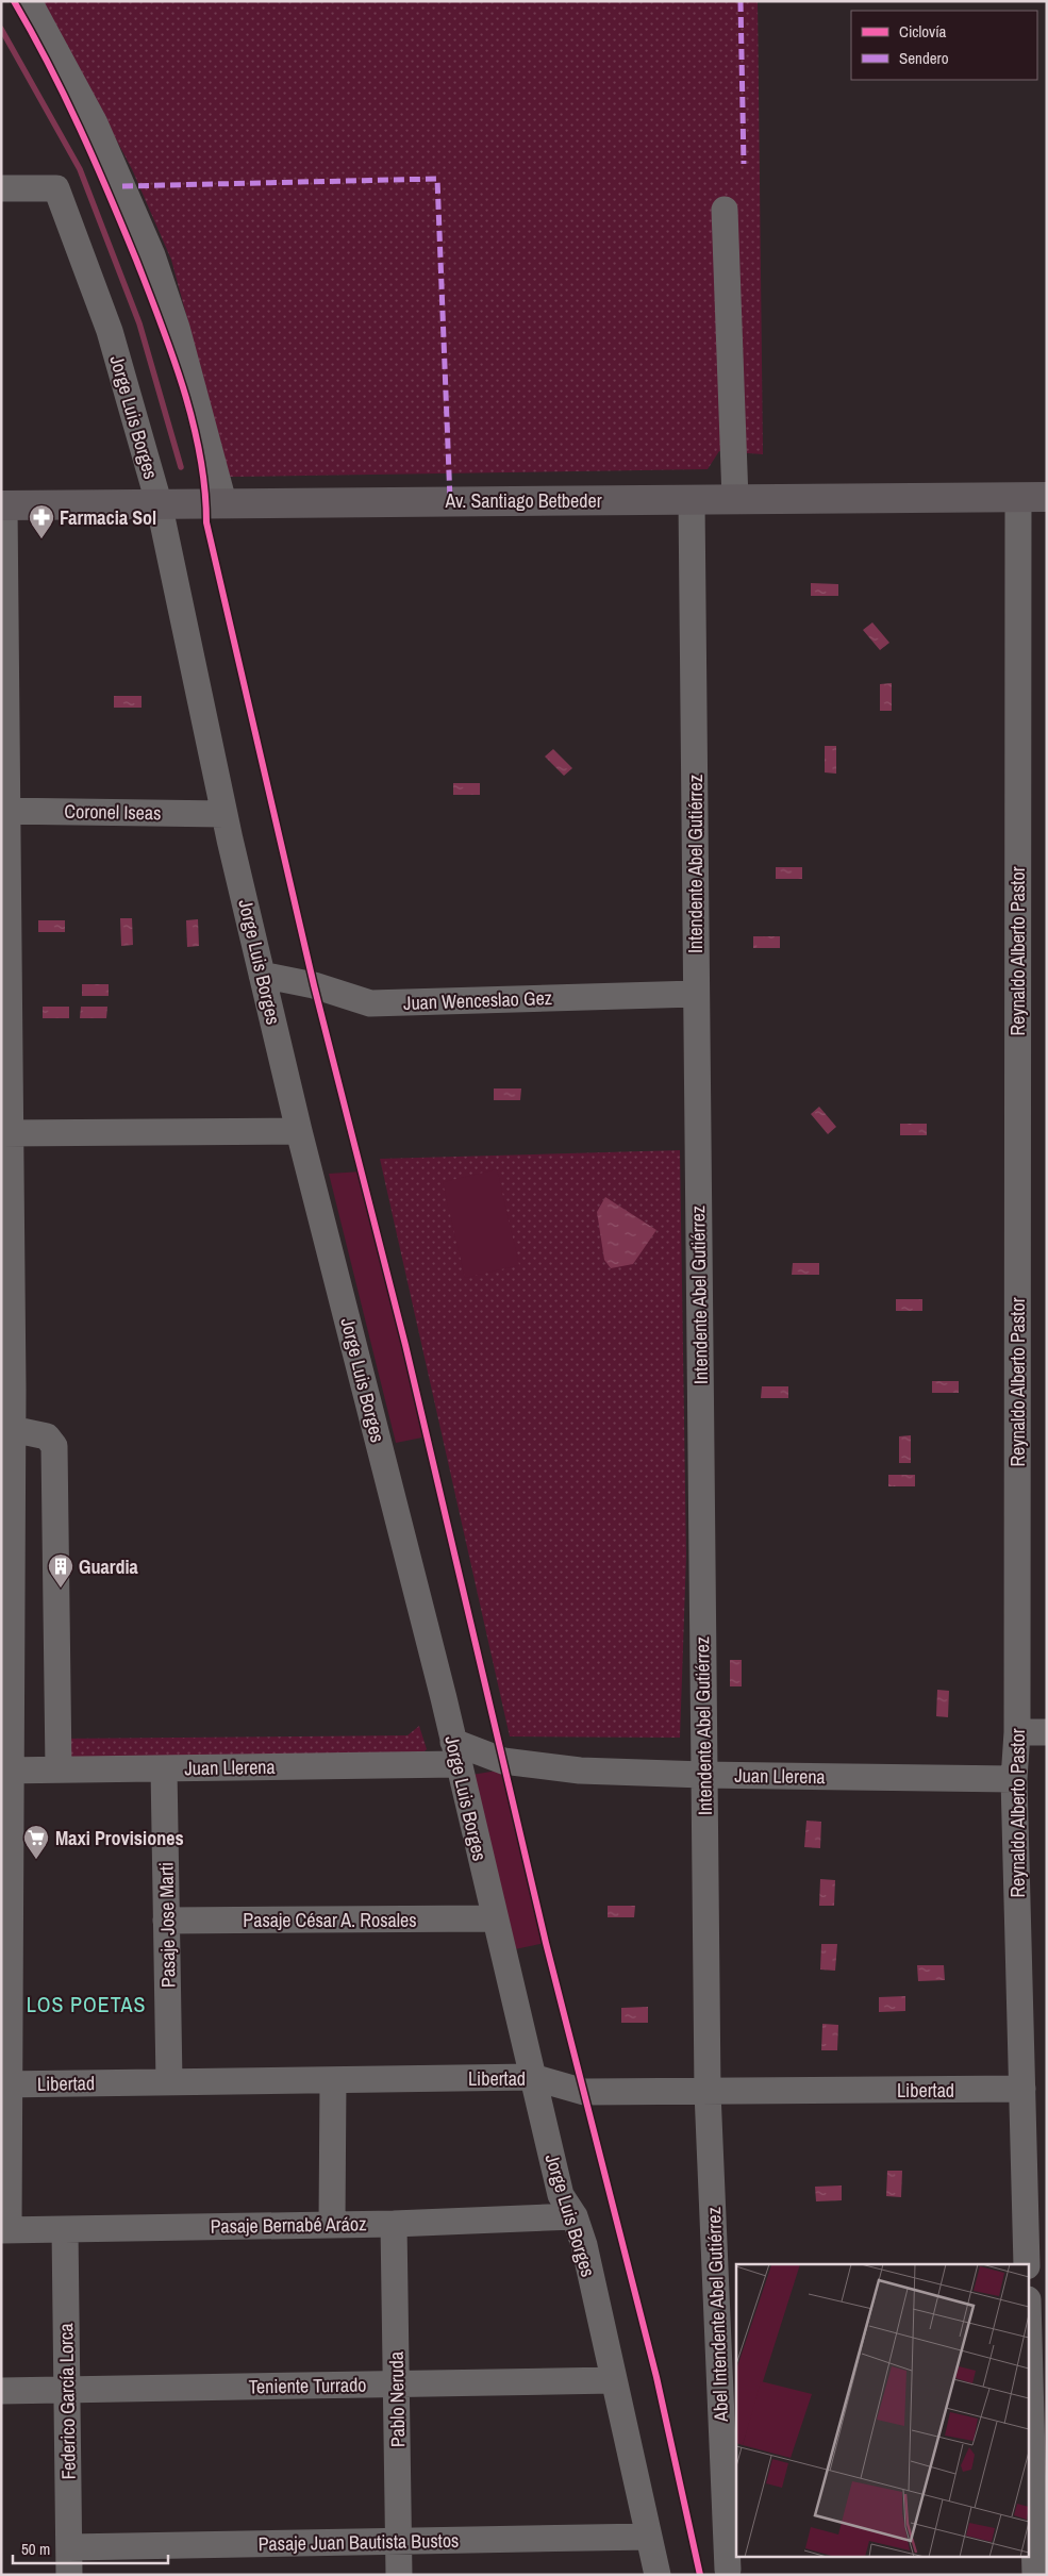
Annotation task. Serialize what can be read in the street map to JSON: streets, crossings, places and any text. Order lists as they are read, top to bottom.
{
  "streets": {
    "main road": ["Av. Santiago Betbeder"],
    "street": [
      "Jorge Luis Borges",
      "Coronel Iseas",
      "Intendente Abel Gutiérrez",
      "Reynaldo Alberto Pastor",
      "Juan Wenceslao Gez",
      "Juan Llerena",
      "Pasaje César A. Rosales",
      "Pasaje Jose Marti",
      "Libertad",
      "Pasaje Bernabé Aráoz",
      "Abel Intendente Abel Gutiérrez",
      "Teniente Turrado",
      "Pablo Neruda",
      "Federico García Lorca",
      "Pasaje Juan Bautista Bustos"
    ]
  },
  "crossings": [
    ["Jorge Luis Borges", "Av. Santiago Betbeder"],
    ["Jorge Luis Borges", "Coronel Iseas"],
    ["Jorge Luis Borges", "Juan Wenceslao Gez"],
    ["Jorge Luis Borges", "Juan Llerena"],
    ["Jorge Luis Borges", "Pasaje César A. Rosales"],
    ["Jorge Luis Borges", "Libertad"],
    ["Jorge Luis Borges", "Pasaje Bernabé Aráoz"],
    ["Jorge Luis Borges", "Teniente Turrado"],
    ["Jorge Luis Borges", "Pasaje Juan Bautista Bustos"],
    ["Av. Santiago Betbeder", "Intendente Abel Gutiérrez"],
    ["Av. Santiago Betbeder", "Reynaldo Alberto Pastor"],
    ["Intendente Abel Gutiérrez", "Juan Wenceslao Gez"],
    ["Intendente Abel Gutiérrez", "Juan Llerena"],
    ["Intendente Abel Gutiérrez", "Libertad"],
    ["Intendente Abel Gutiérrez", "Abel Intendente Abel Gutiérrez"],
    ["Reynaldo Alberto Pastor", "Juan Llerena"],
    ["Reynaldo Alberto Pastor", "Libertad"],
    ["Juan Llerena", "Pasaje Jose Marti"],
    ["Pasaje César A. Rosales", "Pasaje Jose Marti"],
    ["Pasaje Jose Marti", "Libertad"],
    ["Libertad", "Abel Intendente Abel Gutiérrez"],
    ["Pasaje Bernabé Aráoz", "Pablo Neruda"],
    ["Pasaje Bernabé Aráoz", "Federico García Lorca"],
    ["Teniente Turrado", "Pablo Neruda"],
    ["Teniente Turrado", "Federico García Lorca"],
    ["Pablo Neruda", "Pasaje Juan Bautista Bustos"],
    ["Federico García Lorca", "Pasaje Juan Bautista Bustos"]
  ],
  "districts": ["LOS POETAS"],
  "places": {
    "pharmacy": ["Farmacia Sol"],
    "building": ["Guardia"],
    "supermarket": ["Maxi Provisiones"]
  },
  "legend": ["Ciclovía", "Sendero"],
  "scale_bar": "50 m"
}
